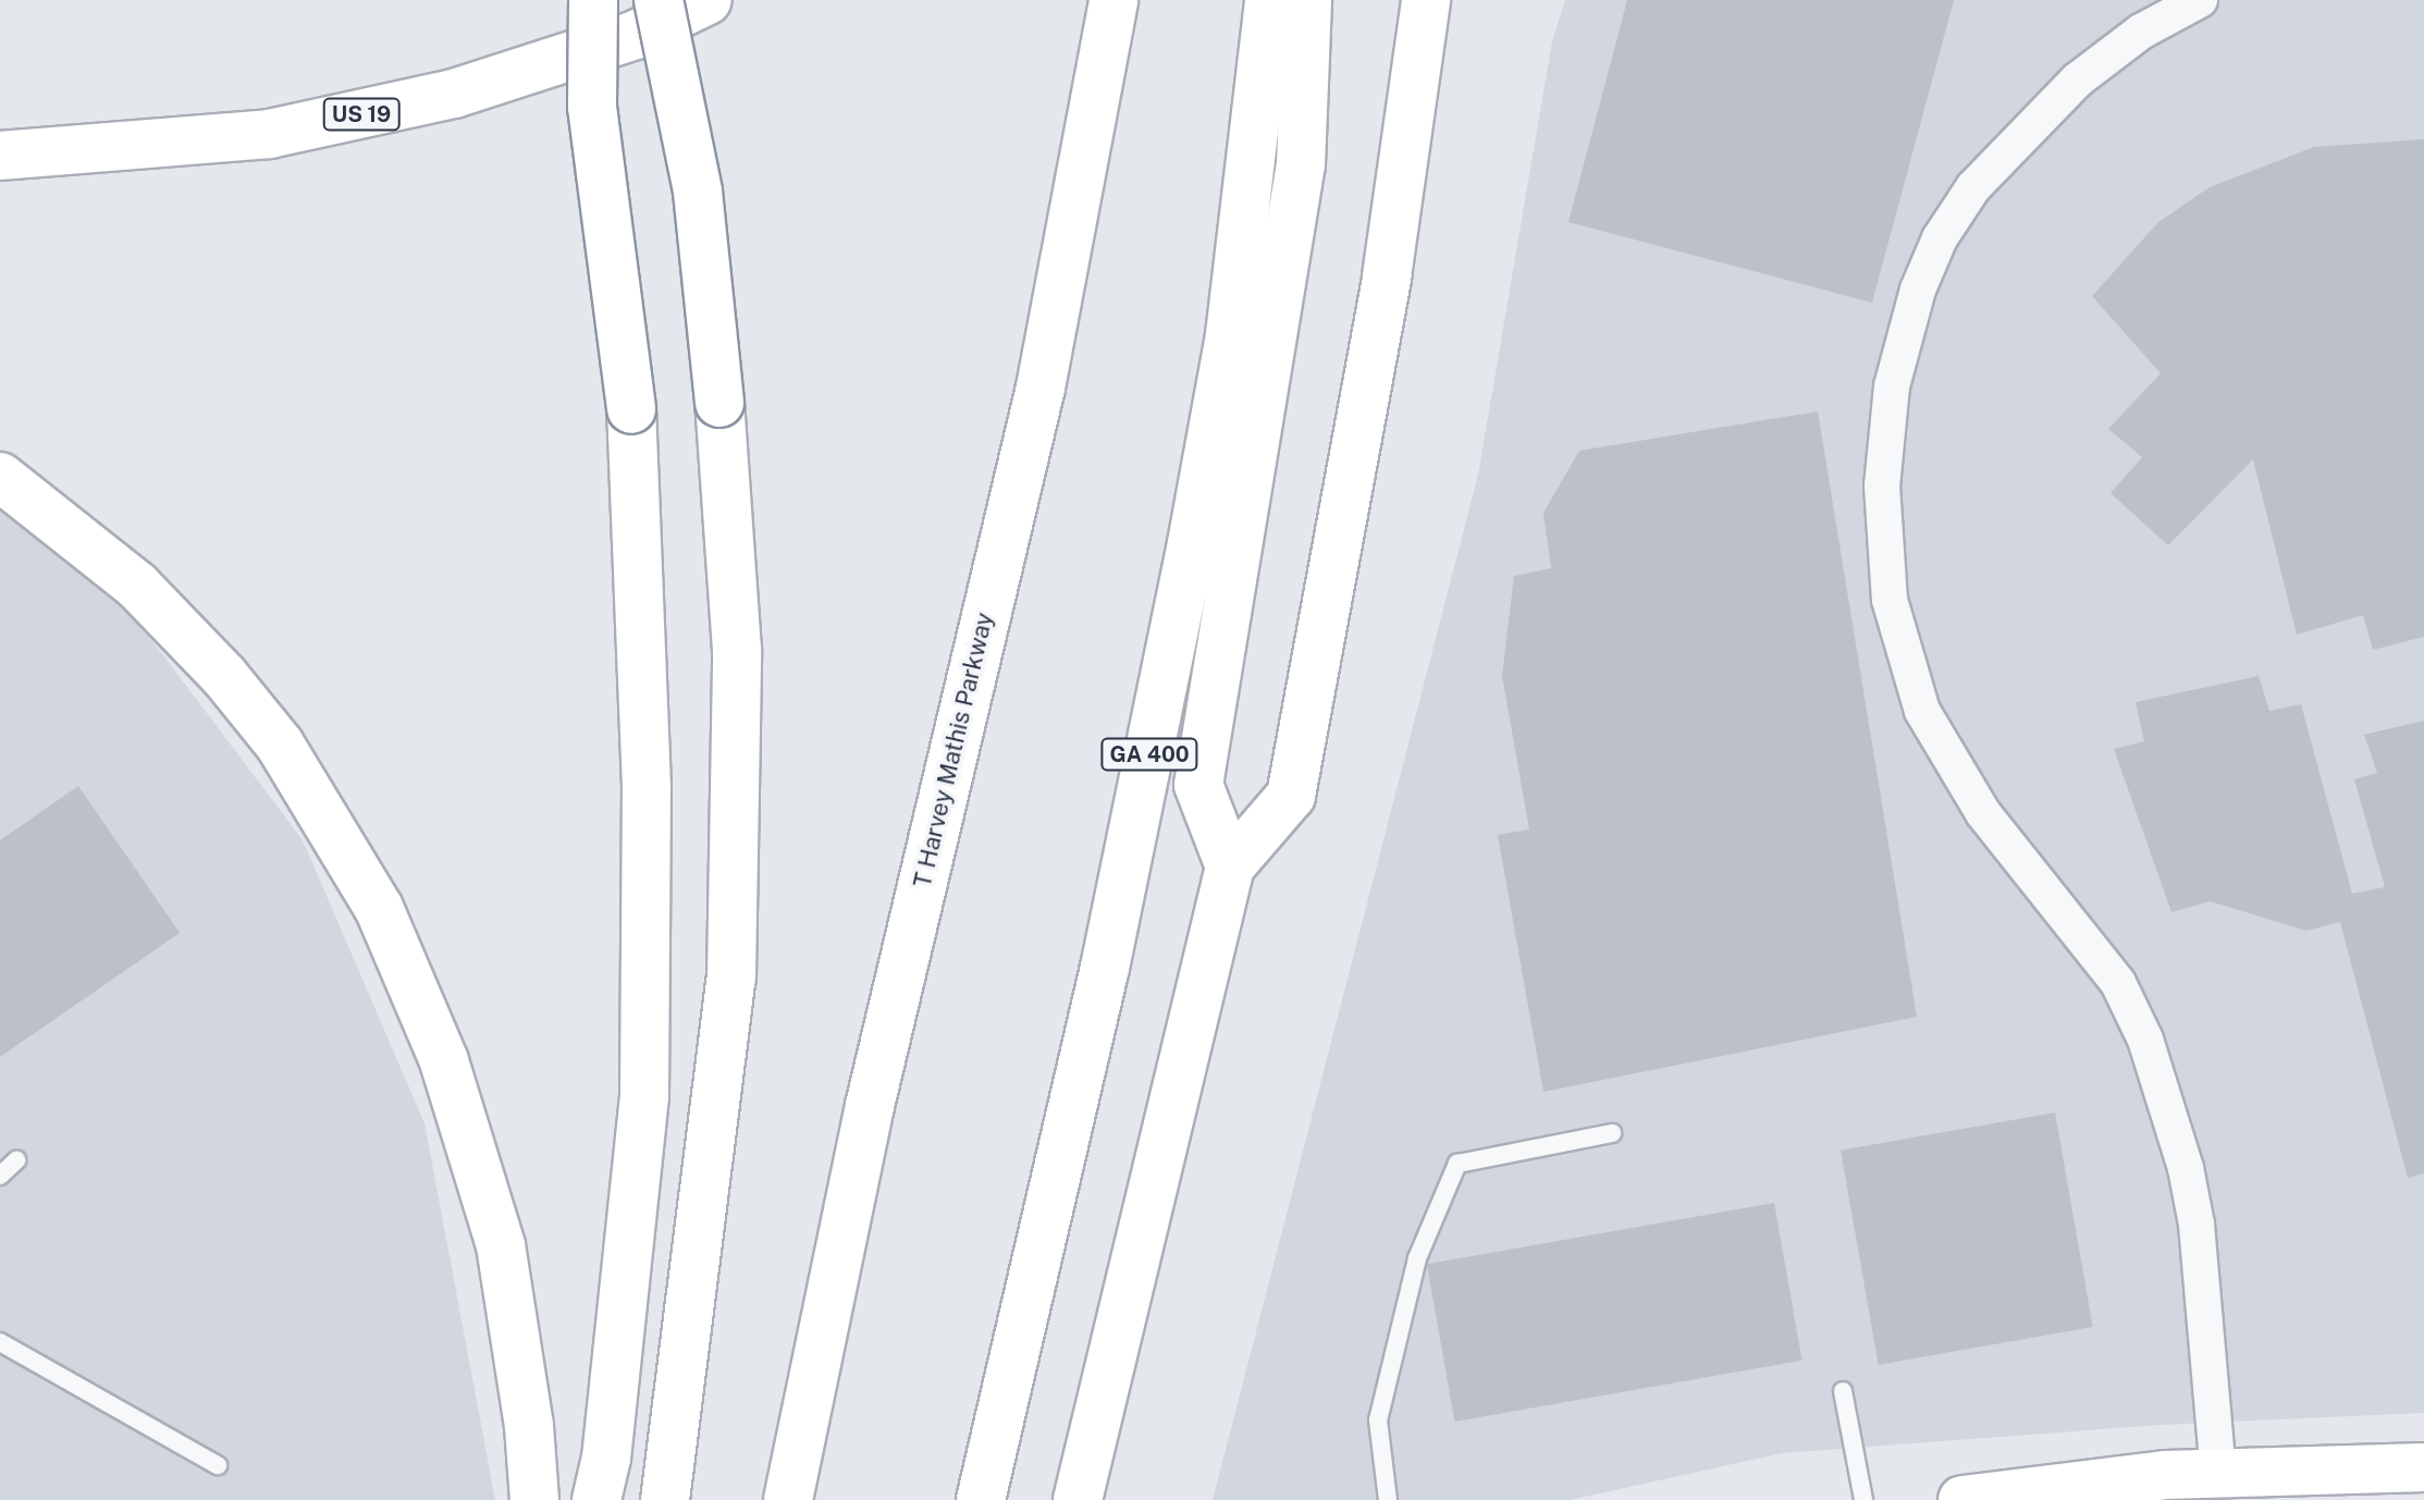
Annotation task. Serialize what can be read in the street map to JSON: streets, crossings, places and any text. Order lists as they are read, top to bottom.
{
  "streets": {
    "main road": ["US 19", "T Harvey Mathis Parkway", "GA 400"]
  }
}
